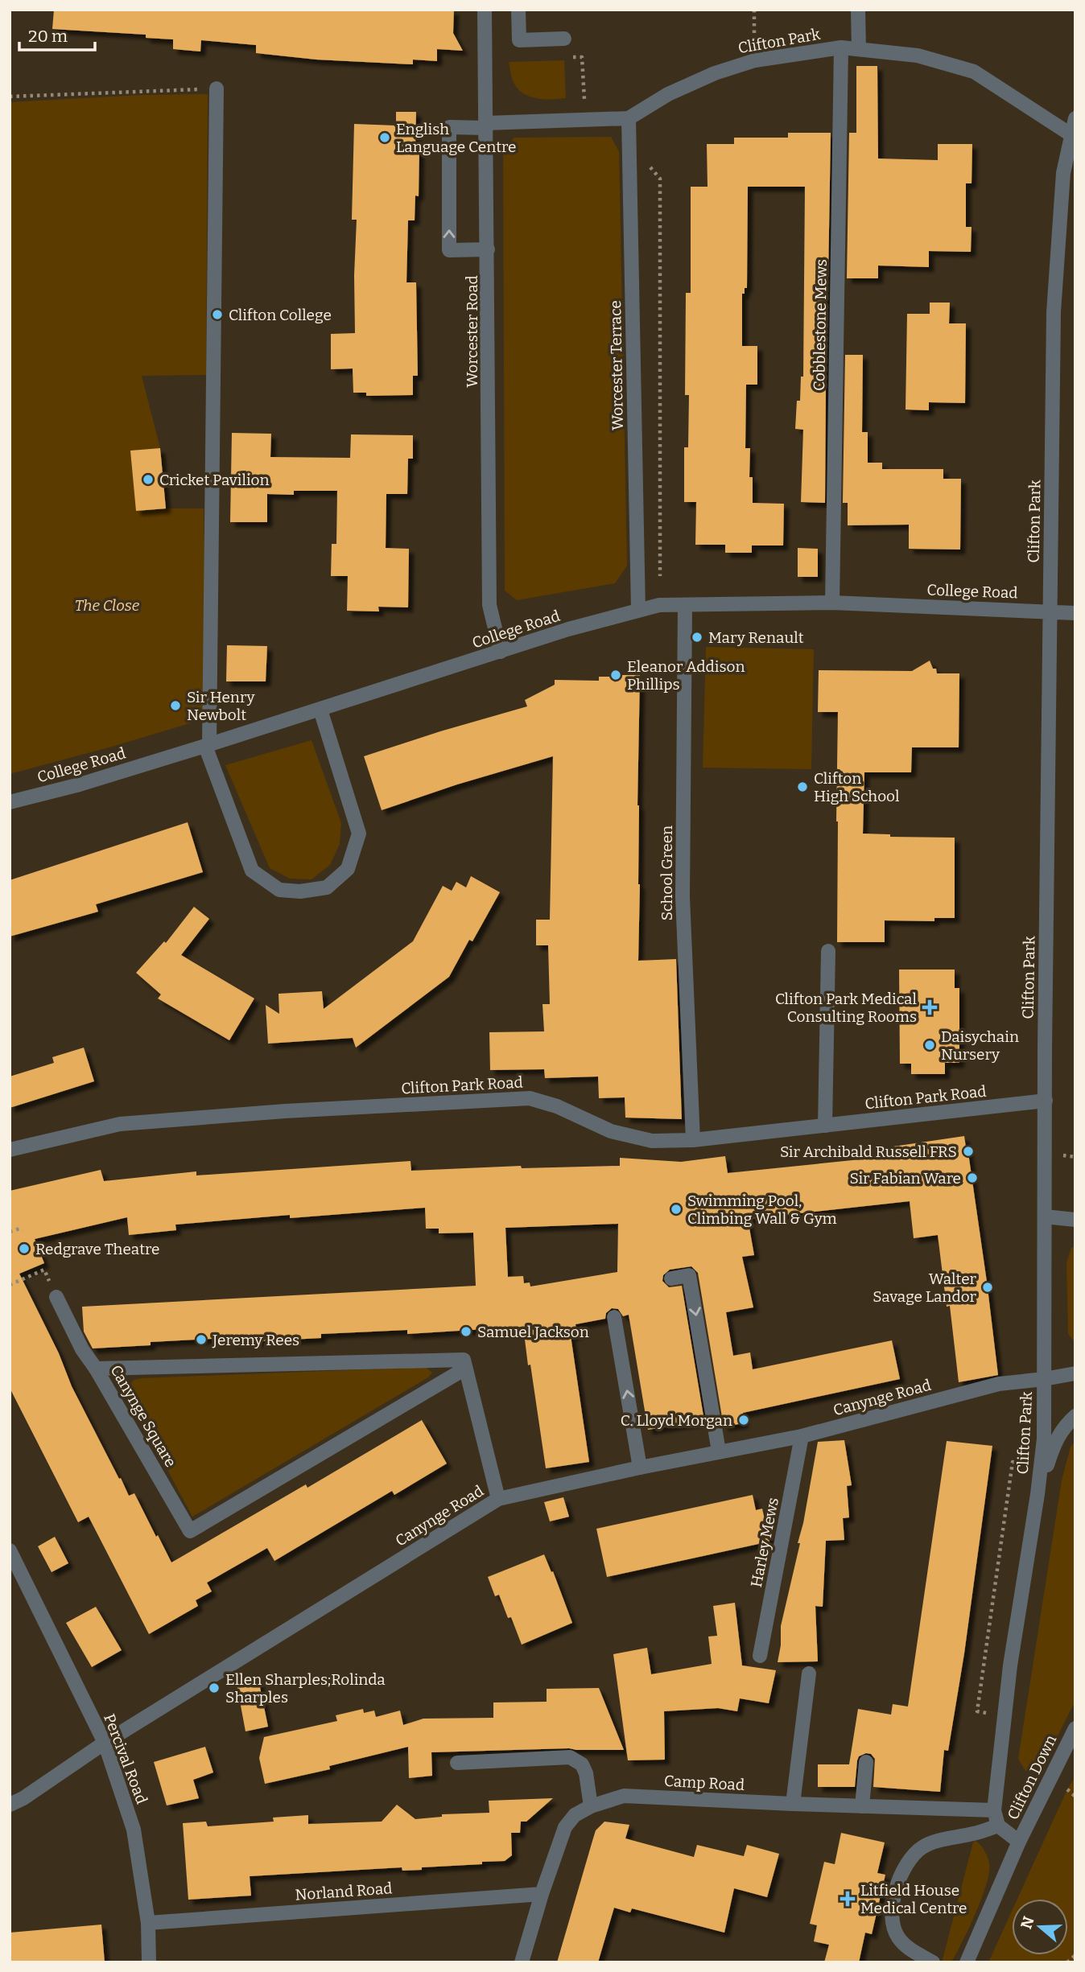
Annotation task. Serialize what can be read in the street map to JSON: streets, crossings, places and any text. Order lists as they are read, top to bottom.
{
  "streets": {
    "street": [
      "Clifton Park",
      "Cobblestone Mews",
      "Worcester Road",
      "Worcester Terrace",
      "College Road",
      "School Green",
      "Clifton Park Road",
      "Canynge Road",
      "Canynge Square",
      "Harley Mews",
      "Percival Road",
      "Clifton Down",
      "Camp Road",
      "Norland Road"
    ]
  },
  "crossings": [
    ["Clifton Park", "Cobblestone Mews"],
    ["Clifton Park", "Worcester Road"],
    ["Clifton Park", "Worcester Terrace"],
    ["Clifton Park", "College Road"],
    ["Clifton Park", "Clifton Park Road"],
    ["Clifton Park", "Canynge Road"],
    ["Clifton Park", "Camp Road"],
    ["Cobblestone Mews", "College Road"],
    ["Worcester Road", "College Road"],
    ["Worcester Terrace", "College Road"],
    ["College Road", "School Green"],
    ["School Green", "Clifton Park Road"],
    ["Canynge Road", "Harley Mews"],
    ["Canynge Road", "Percival Road"],
    ["Percival Road", "Norland Road"],
    ["Camp Road", "Norland Road"]
  ],
  "parks": ["The Close"],
  "places": {
    "other": [
      "English Language Centre",
      "Clifton College",
      "Cricket Pavilion",
      "Mary Renault",
      "Eleanor Addison Phillips",
      "Sir Henry Newbolt",
      "Clifton High School",
      "Daisychain Nursery",
      "Sir Archibald Russell FRS",
      "Sir Fabian Ware",
      "Swimming Pool, Climbing Wall & Gym",
      "Redgrave Theatre",
      "Walter Savage Landor",
      "Samuel Jackson",
      "Jeremy Rees",
      "C. Lloyd Morgan",
      "Ellen Sharples;Rolinda Sharples"
    ],
    "health": ["Clifton Park Medical Consulting Rooms", "Litfield House Medical Centre"]
  },
  "scale_bar": "20 m",
  "north": "left"
}
